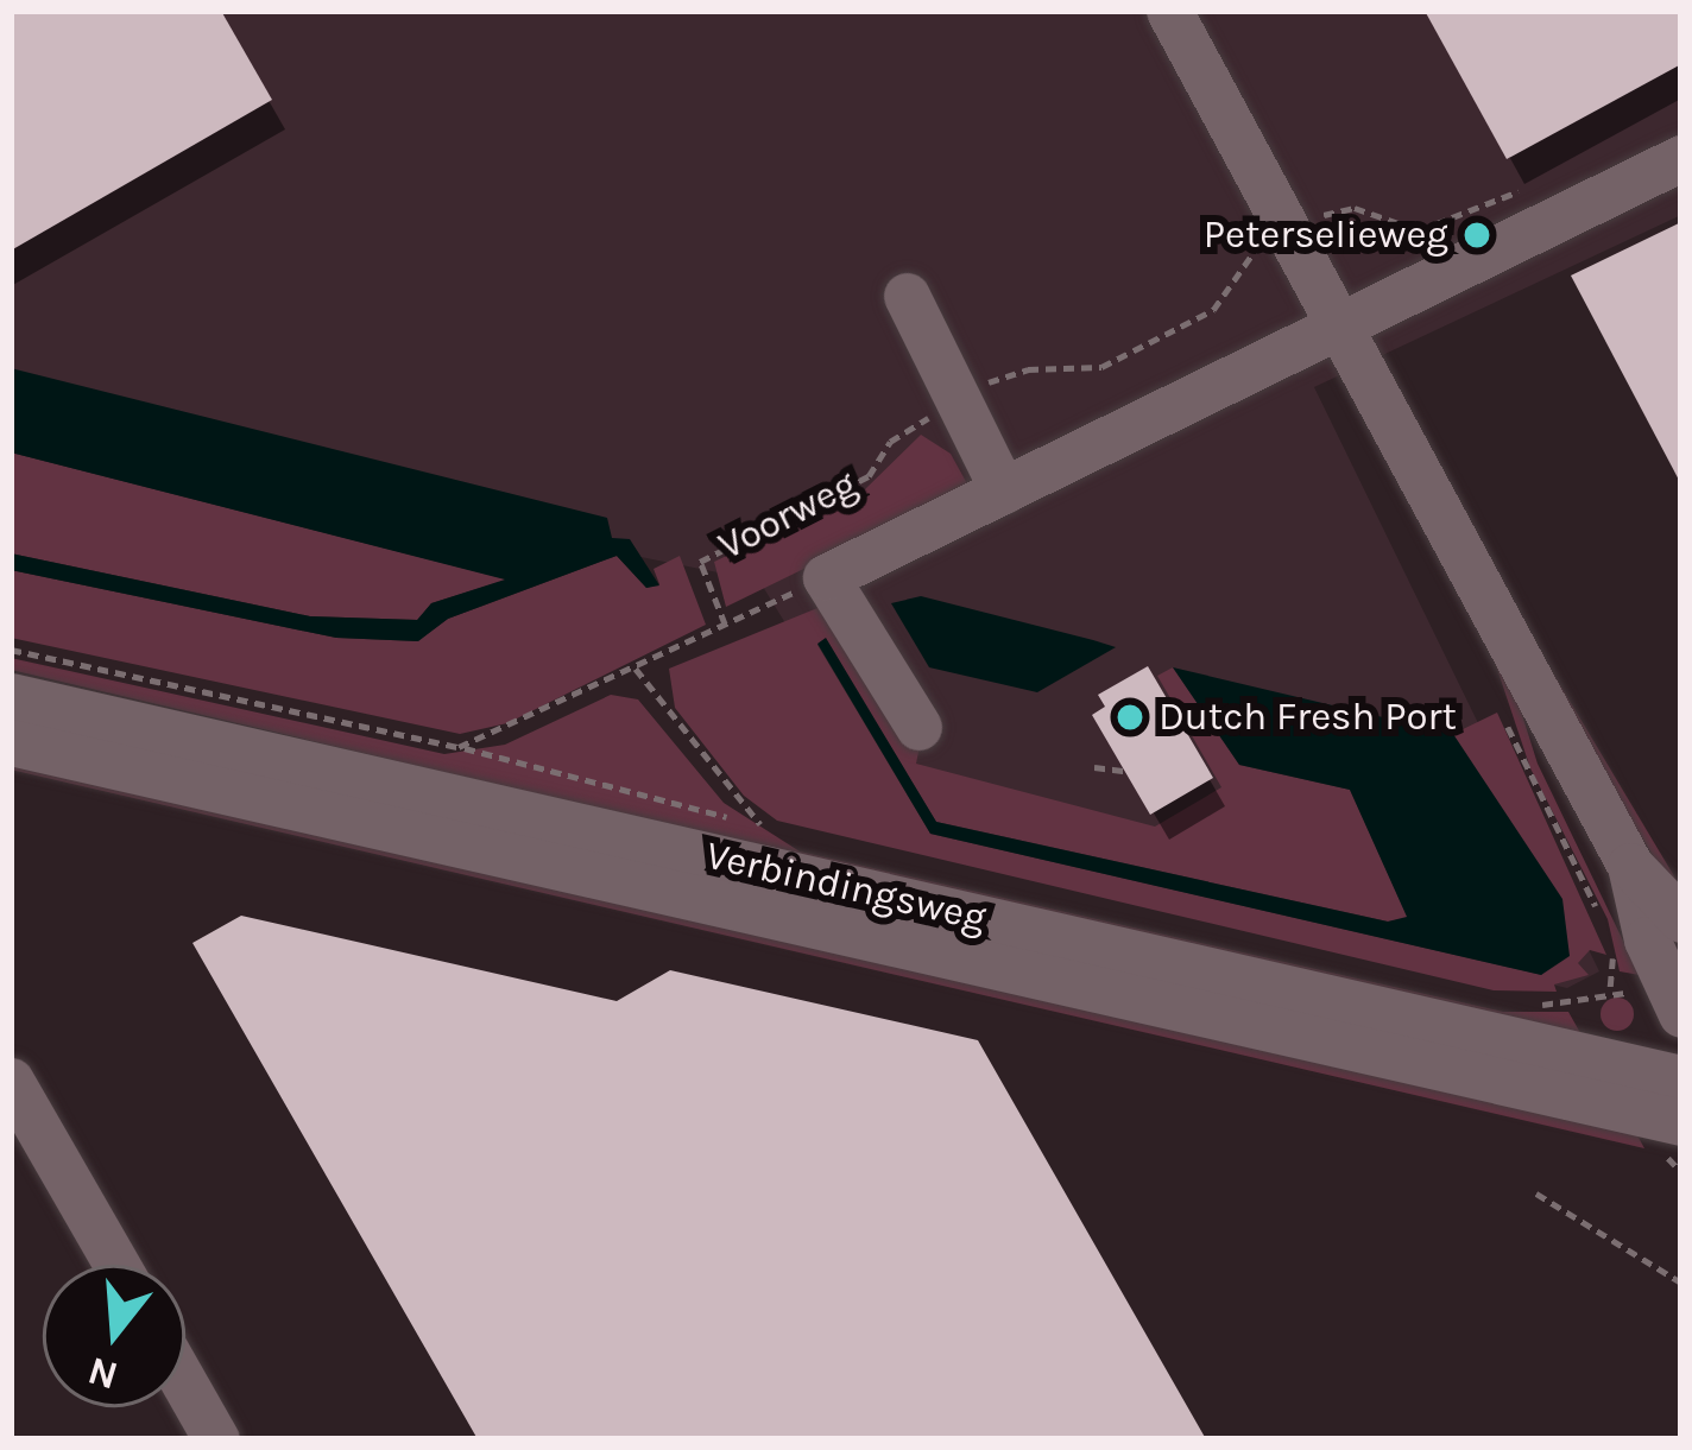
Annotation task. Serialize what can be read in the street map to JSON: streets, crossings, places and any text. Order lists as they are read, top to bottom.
{
  "streets": {
    "street": ["Voorweg", "Verbindingsweg"]
  },
  "crossings": [
    ["Voorweg", "Verbindingsweg"]
  ],
  "places": ["Peterselieweg", "Dutch Fresh Port"],
  "north": "bottom"
}
